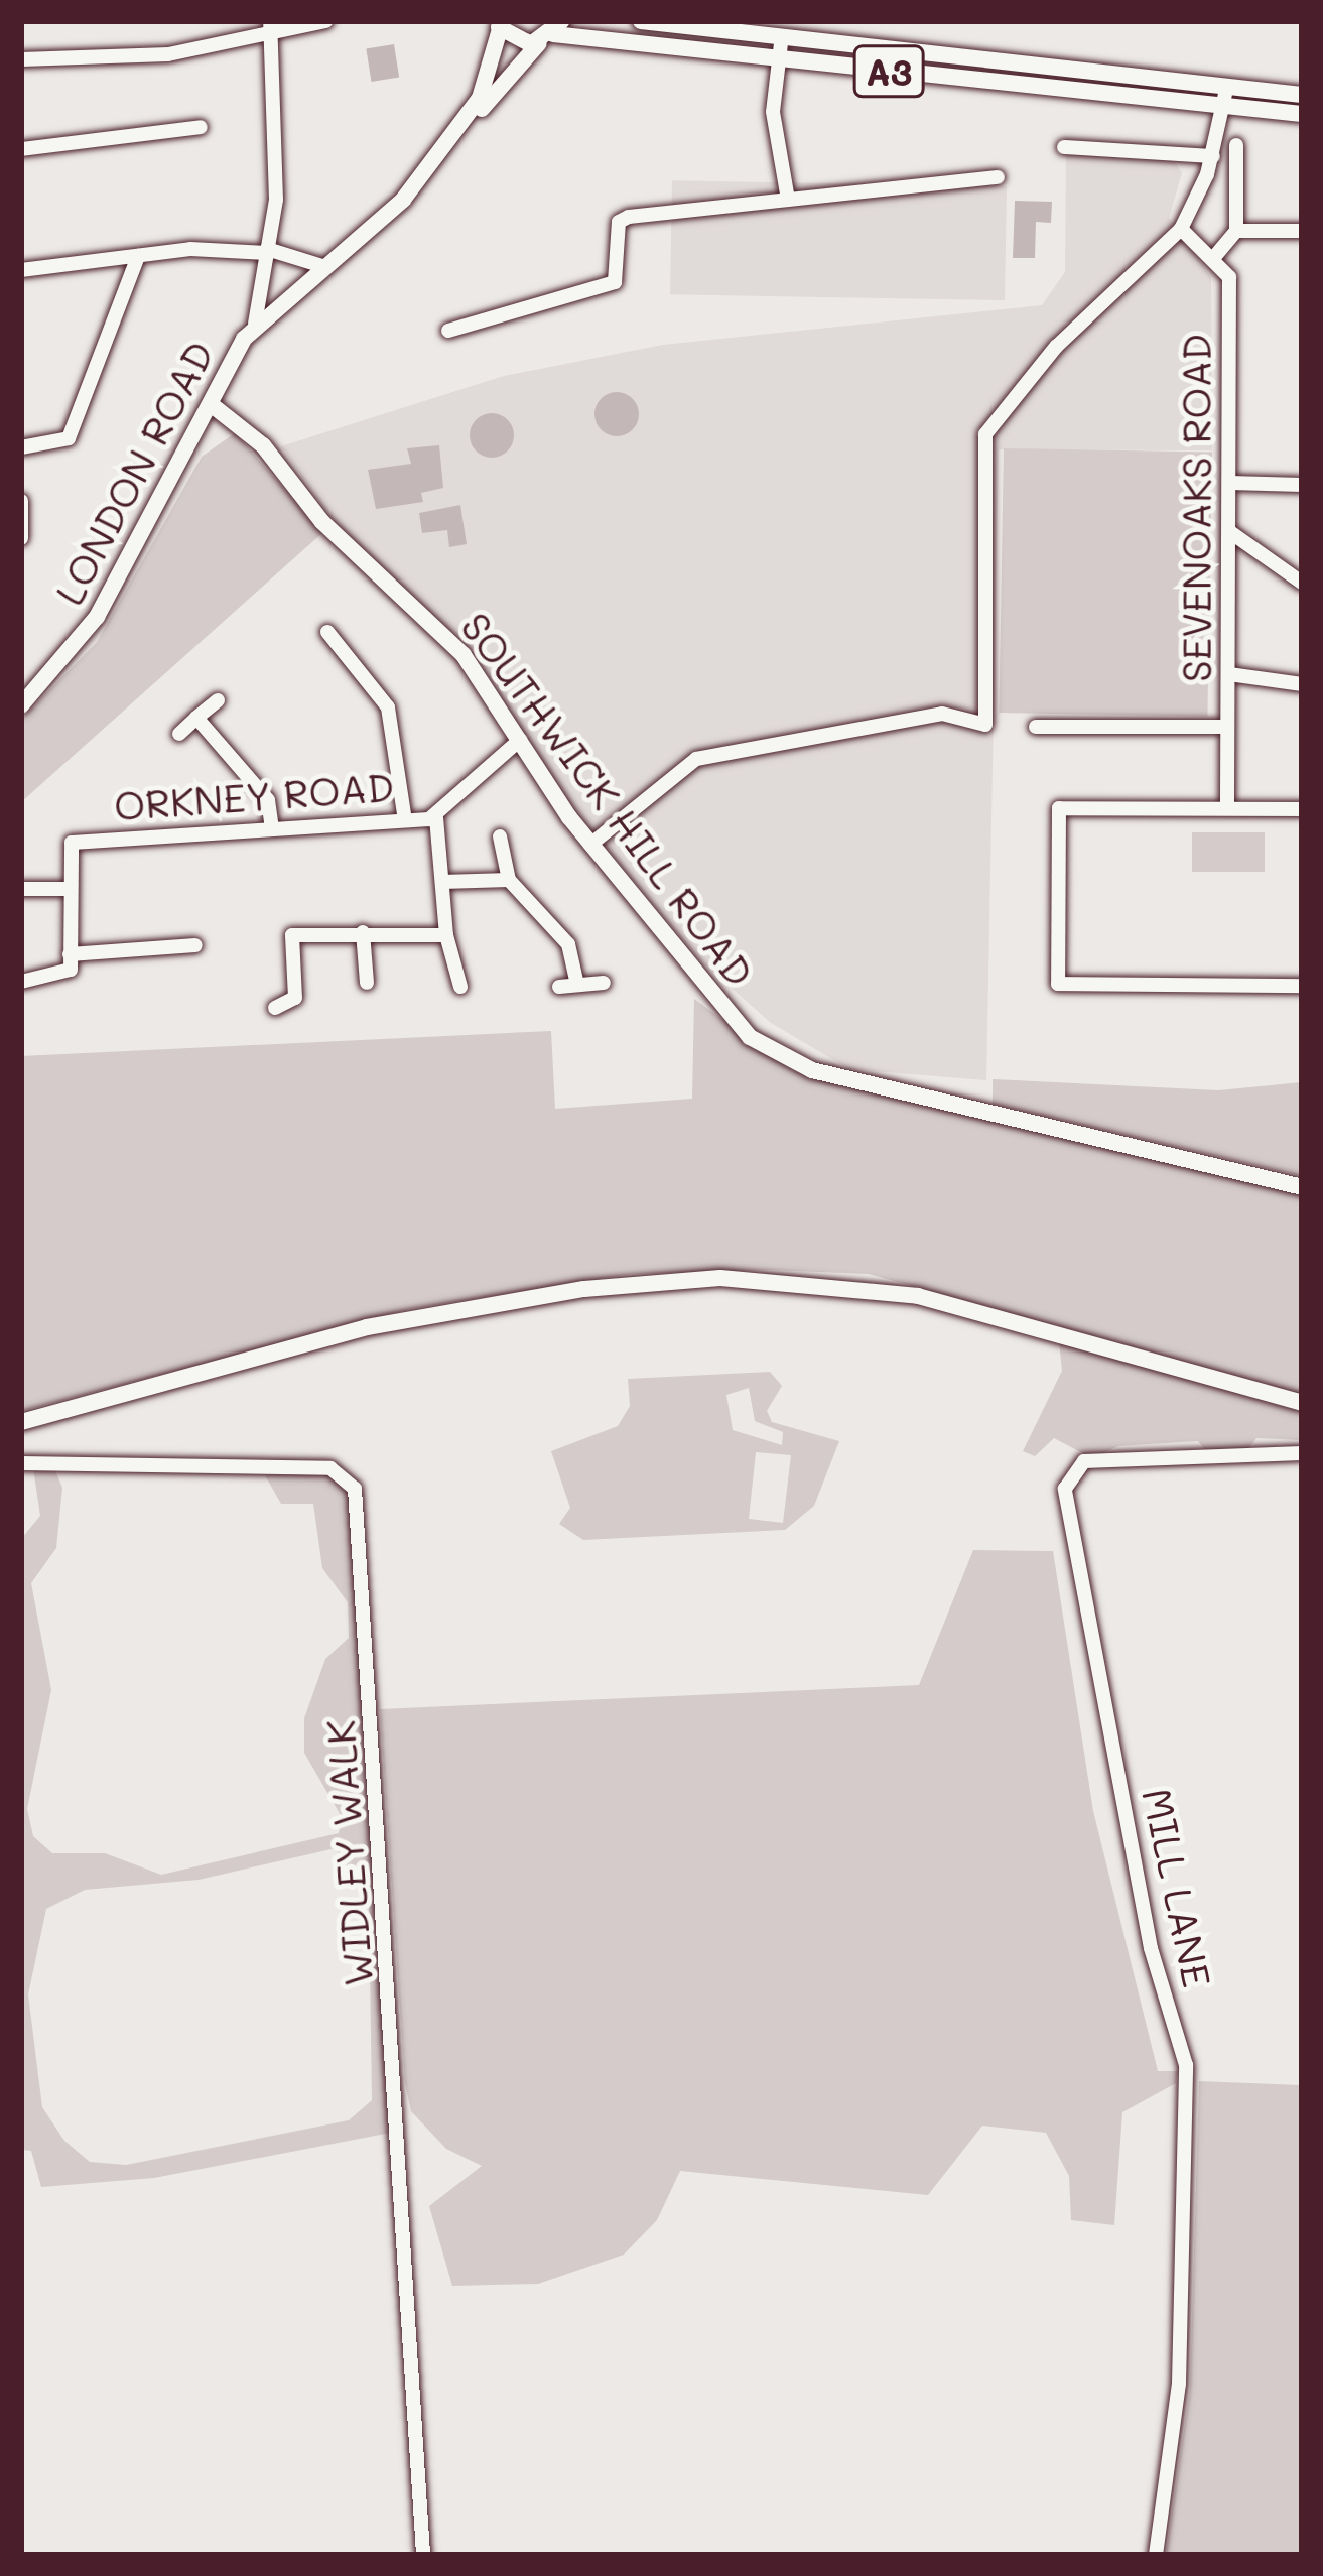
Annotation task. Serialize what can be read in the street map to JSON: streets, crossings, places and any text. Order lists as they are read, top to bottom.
{
  "streets": {
    "main road": ["A3", "LONDON ROAD", "SOUTHWICK HILL ROAD"],
    "street": [
      "SEVENOAKS ROAD",
      "ORKNEY ROAD",
      "WIDLEY WALK",
      "MILL LANE"
    ]
  },
  "crossings": [
    ["A3", "LONDON ROAD"],
    ["LONDON ROAD", "SOUTHWICK HILL ROAD"],
    ["ORKNEY ROAD", "SOUTHWICK HILL ROAD"]
  ]
}
